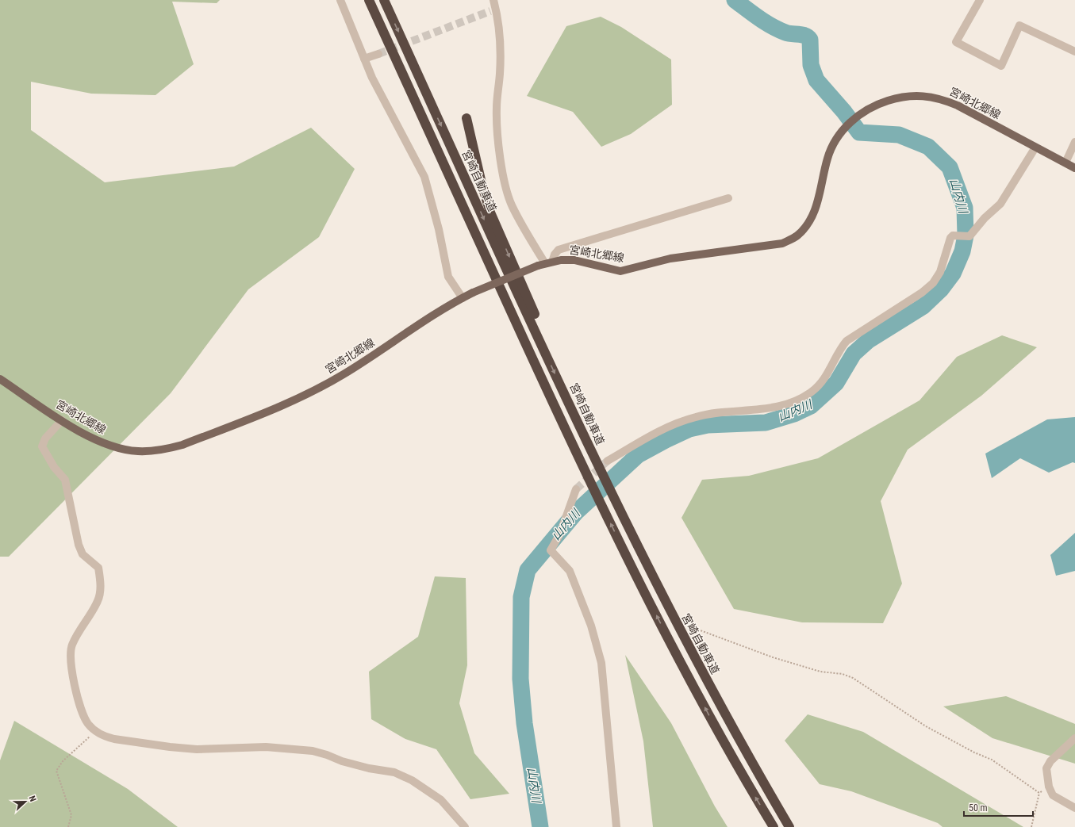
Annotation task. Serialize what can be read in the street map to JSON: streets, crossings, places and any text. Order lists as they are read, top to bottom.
{
  "streets": {
    "highway": ["宮崎自動車道"],
    "main road": ["宮崎北郷線"]
  },
  "water": ["山内川"],
  "scale_bar": "50 m",
  "north": "right"
}
